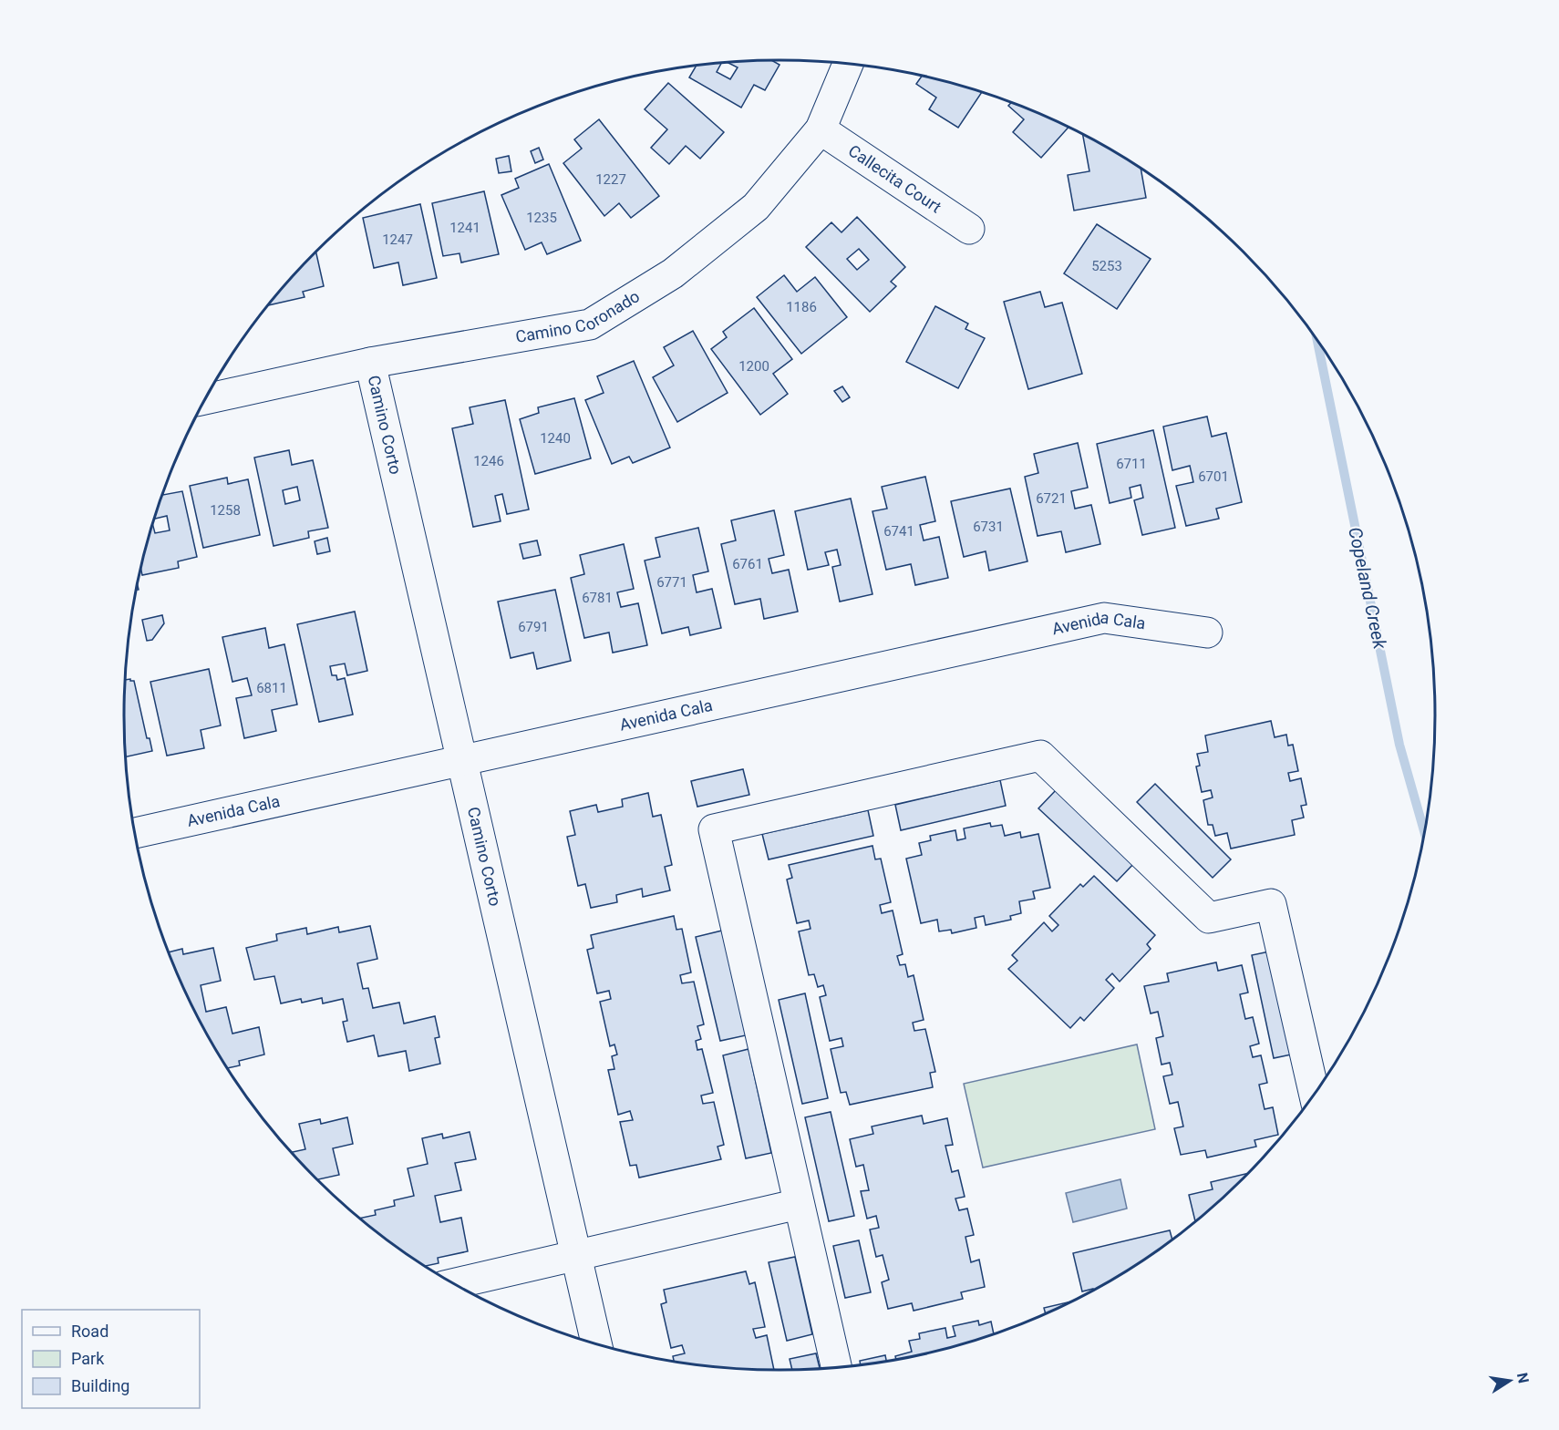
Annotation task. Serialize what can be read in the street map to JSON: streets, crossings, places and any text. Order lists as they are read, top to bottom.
{
  "streets": {
    "street": [
      "Callecita Court",
      "Camino Coronado",
      "Camino Corto",
      "Avenida Cala"
    ]
  },
  "crossings": [
    ["Callecita Court", "Camino Coronado"],
    ["Camino Coronado", "Camino Corto"],
    ["Camino Corto", "Avenida Cala"]
  ],
  "water": ["Copeland Creek"],
  "house_numbers": [
    "1227",
    "1235",
    "1241",
    "1247",
    "5253",
    "1186",
    "1200",
    "1240",
    "1246",
    "6711",
    "6701",
    "6721",
    "1258",
    "6731",
    "6741",
    "6761",
    "6771",
    "6781",
    "6791",
    "6811"
  ],
  "legend": ["Road", "Park", "Building"],
  "north": "right"
}
